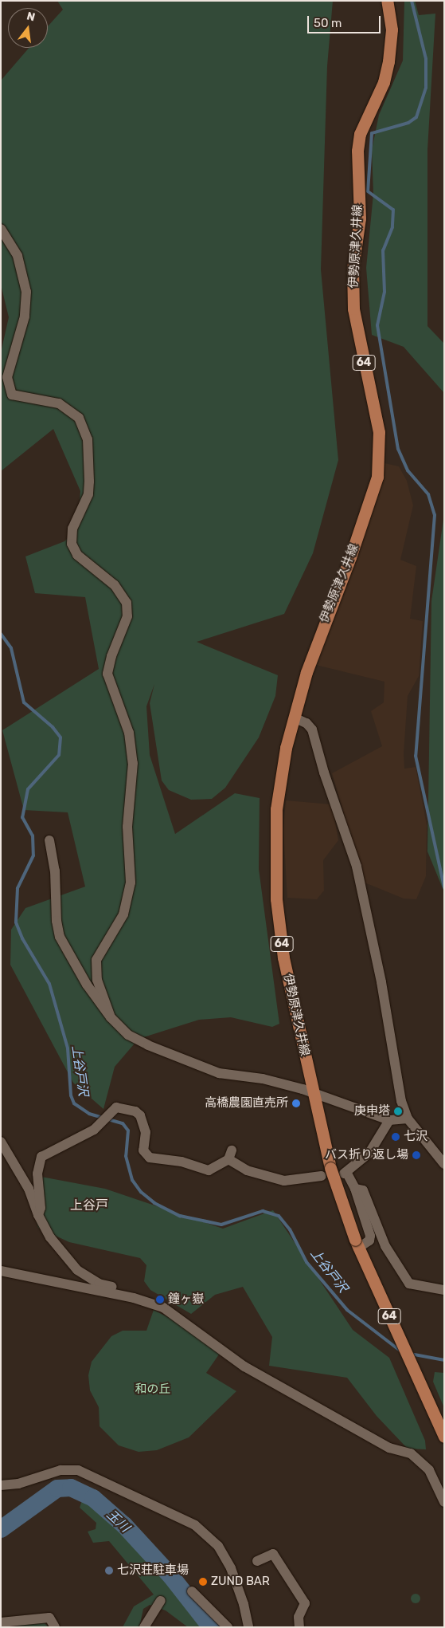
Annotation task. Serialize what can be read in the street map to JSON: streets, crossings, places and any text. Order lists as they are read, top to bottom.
{
  "streets": {
    "main road": ["伊勢原津久井線", "64"]
  },
  "crossings": [
    ["伊勢原津久井線", "64"]
  ],
  "districts": ["上谷戸"],
  "water": ["上谷戸沢", "玉川"],
  "parks": ["和の丘"],
  "places": [
    "高橋農園直売所",
    "庚申塔",
    "七沢",
    "バス折り返し場",
    "鐘ヶ嶽",
    "七沢荘駐車場",
    "ZUND BAR"
  ],
  "scale_bar": "50 m",
  "north": "top"
}
